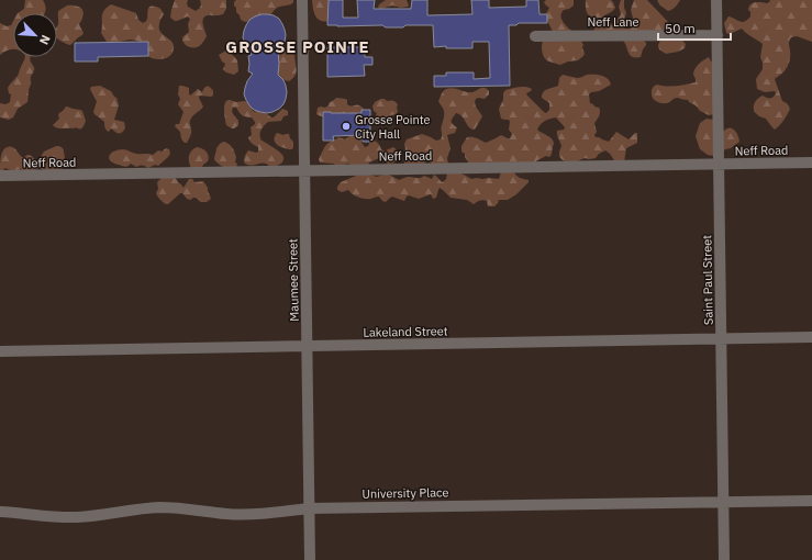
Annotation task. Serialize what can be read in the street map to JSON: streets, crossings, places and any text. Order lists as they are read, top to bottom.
{
  "streets": {
    "street": [
      "Neff Lane",
      "Neff Road",
      "Maumee Street",
      "Saint Paul Street",
      "Lakeland Street",
      "University Place"
    ]
  },
  "crossings": [
    ["Neff Lane", "Saint Paul Street"],
    ["Neff Road", "Maumee Street"],
    ["Neff Road", "Saint Paul Street"],
    ["Maumee Street", "Lakeland Street"],
    ["Maumee Street", "University Place"],
    ["Saint Paul Street", "Lakeland Street"],
    ["Saint Paul Street", "University Place"]
  ],
  "districts": ["GROSSE POINTE"],
  "places": ["Grosse Pointe City Hall"],
  "scale_bar": "50 m",
  "north": "bottom right"
}
